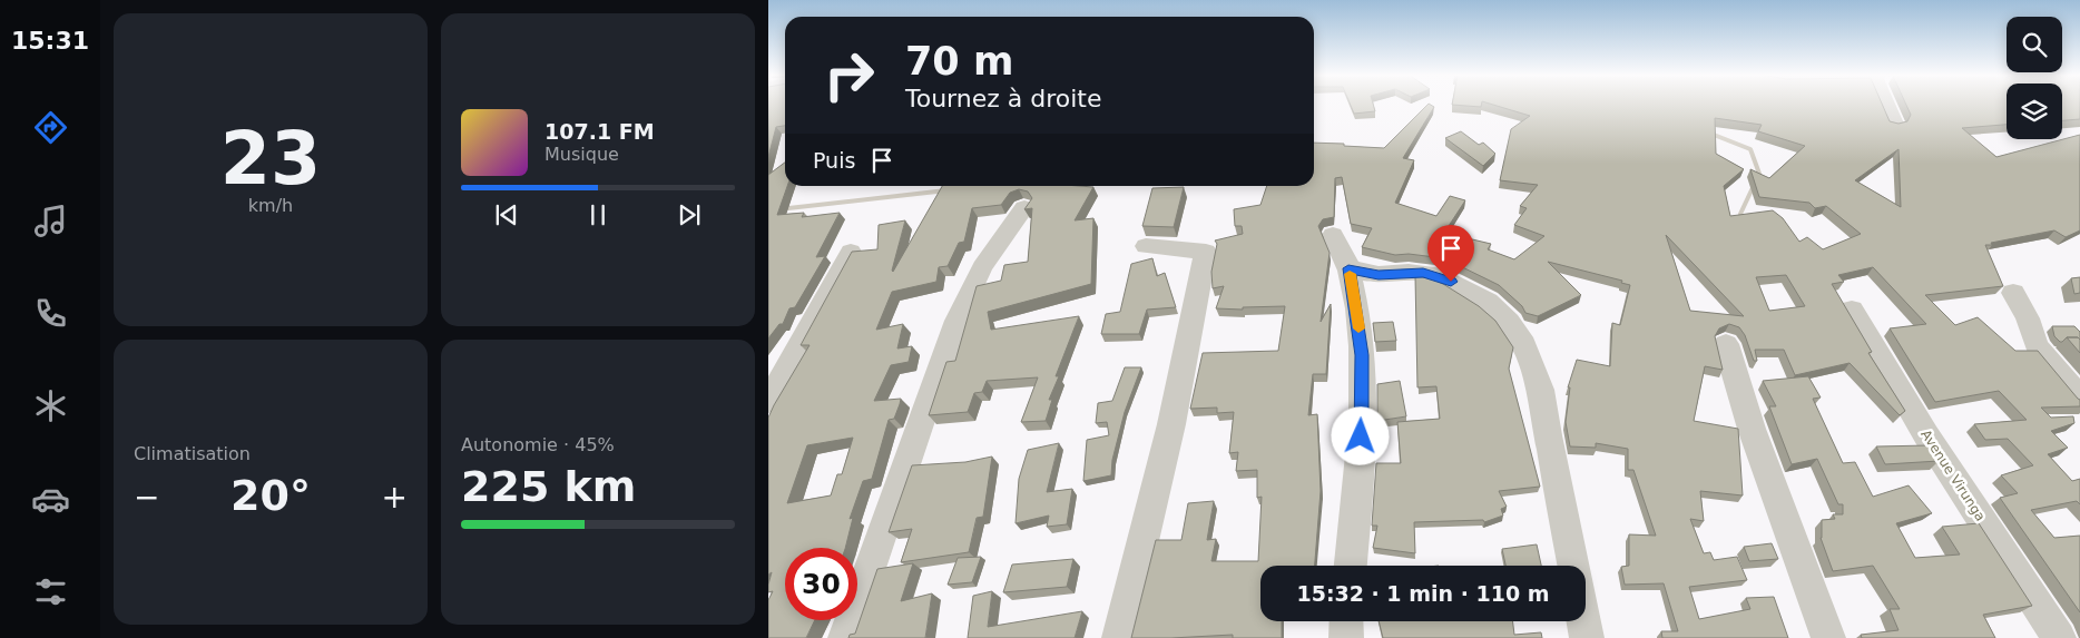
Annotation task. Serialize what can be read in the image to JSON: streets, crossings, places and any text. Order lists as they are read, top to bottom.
{
  "streets": {
    "street": ["Avenue Virunga"]
  },
  "page": {
    "tabs": "15:31",
    "tile": [
      ["23", "km/h"],
      "Climatisation",
      ["Autonomie · 45%", "225 km"]
    ],
    "turn": ["70 m", "Tournez à droite"],
    "song": ["107.1 FM", "Musique"],
    "then": "Puis",
    "heat": ["−", "20°", "+"],
    "limit": "30",
    "trip": "15:32 · 1 min · 110 m"
  }
}
